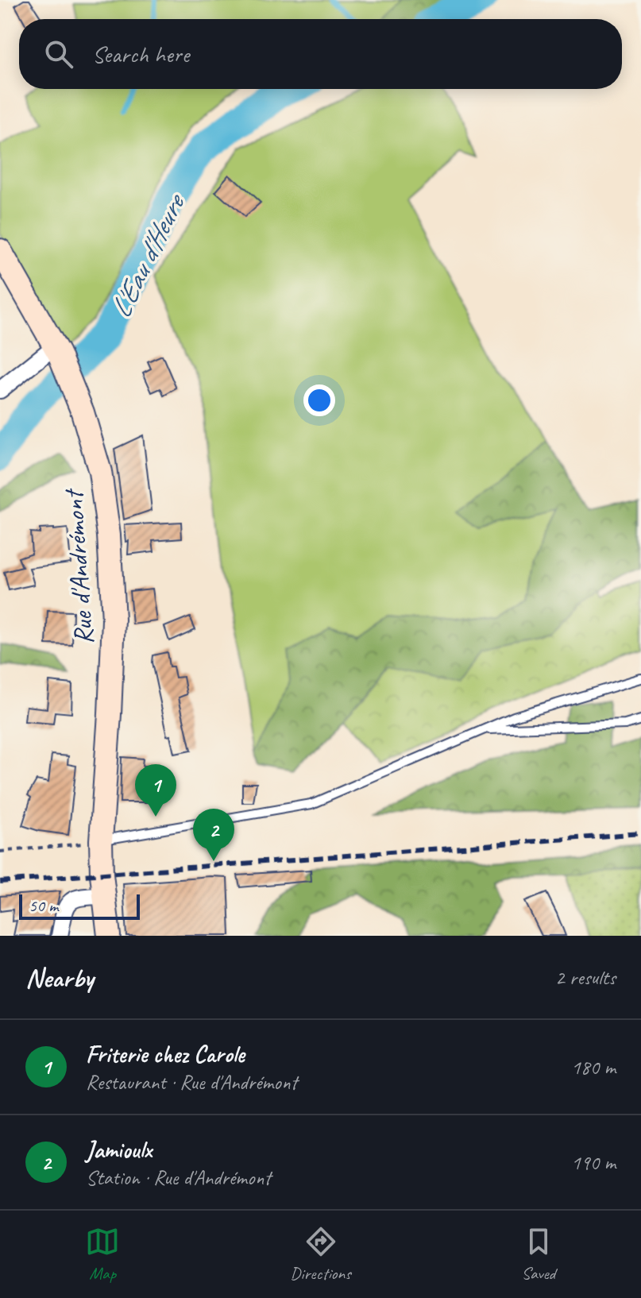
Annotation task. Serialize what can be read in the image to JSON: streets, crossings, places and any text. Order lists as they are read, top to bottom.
{
  "streets": {
    "street": ["Rue d'Andrémont"]
  },
  "water": ["L'Eau d'Heure"],
  "scale_bar": "50 m",
  "page": {
    "search": "Search here",
    "pins": ["1", "2"],
    "scale": "50 m",
    "heading": ["Nearby", "2 results"],
    "list": [
      {
        "mark": "1",
        "name": "Friterie chez Carole",
        "note": "Restaurant · Rue d'Andrémont",
        "value": "180 m"
      },
      {
        "mark": "2",
        "name": "Jamioulx",
        "note": "Station · Rue d'Andrémont",
        "value": "190 m"
      }
    ],
    "nav": ["Map", "Directions", "Saved"]
  }
}
